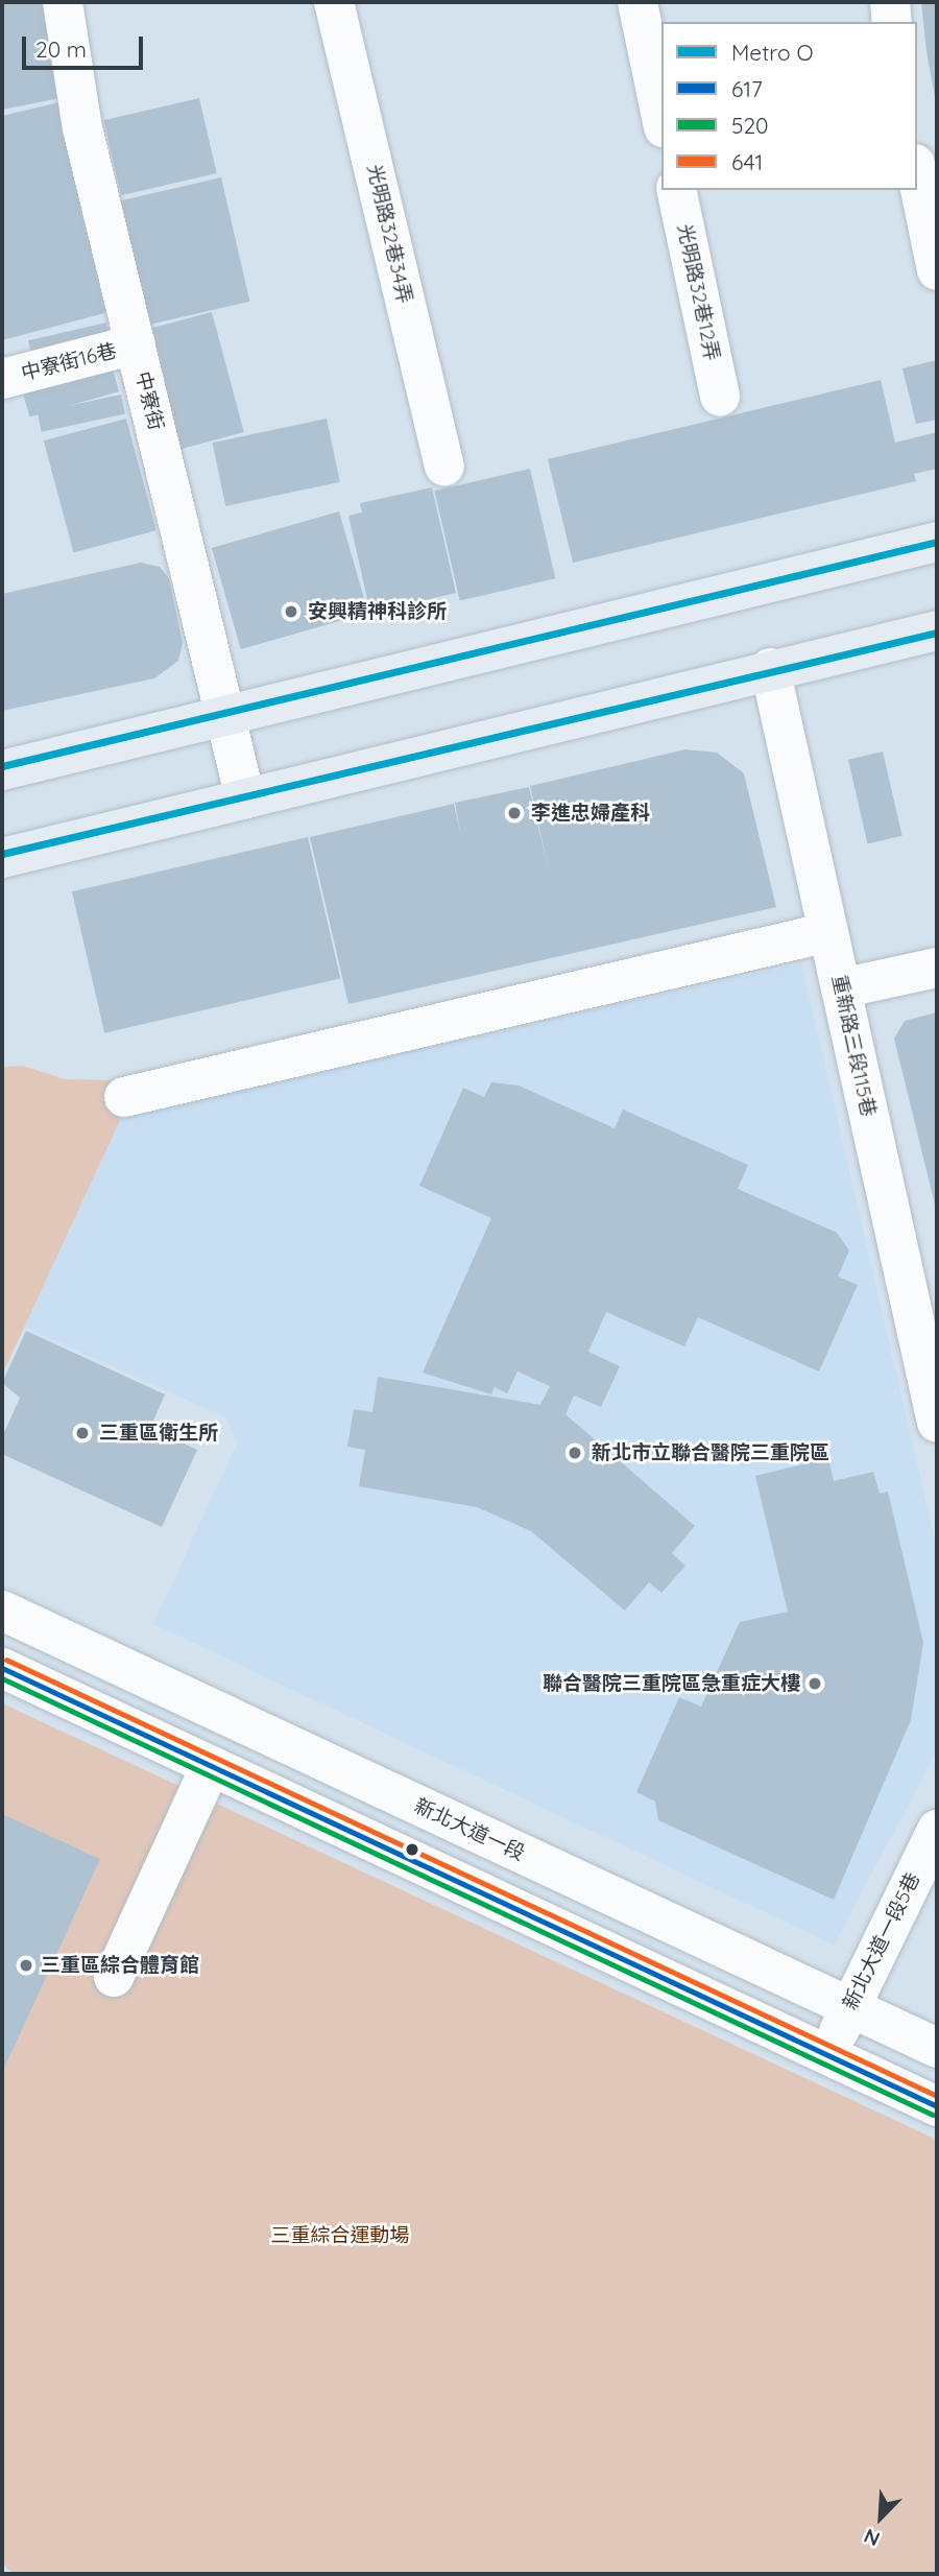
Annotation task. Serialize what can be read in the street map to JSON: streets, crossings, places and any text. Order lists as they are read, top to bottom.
{
  "streets": {
    "street": [
      "光明路32巷34弄",
      "光明路32巷12弄",
      "中寮街16巷",
      "中寮街",
      "重新路三段115巷",
      "新北大道一段",
      "新北大道一段5巷"
    ]
  },
  "crossings": [
    ["中寮街16巷", "中寮街"],
    ["新北大道一段", "新北大道一段5巷"]
  ],
  "parks": ["三重綜合運動場"],
  "places": [
    "安興精神科診所",
    "李進忠婦產科",
    "三重區衛生所",
    "新北市立聯合醫院三重院區",
    "聯合醫院三重院區急重症大樓",
    "三重區綜合體育館"
  ],
  "lines": [
    "metro line O",
    "transit line 641",
    "transit line 617",
    "transit line 520"
  ],
  "legend": [
    "Metro O",
    "617",
    "520",
    "641"
  ],
  "scale_bar": "20 m",
  "north": "bottom left"
}
